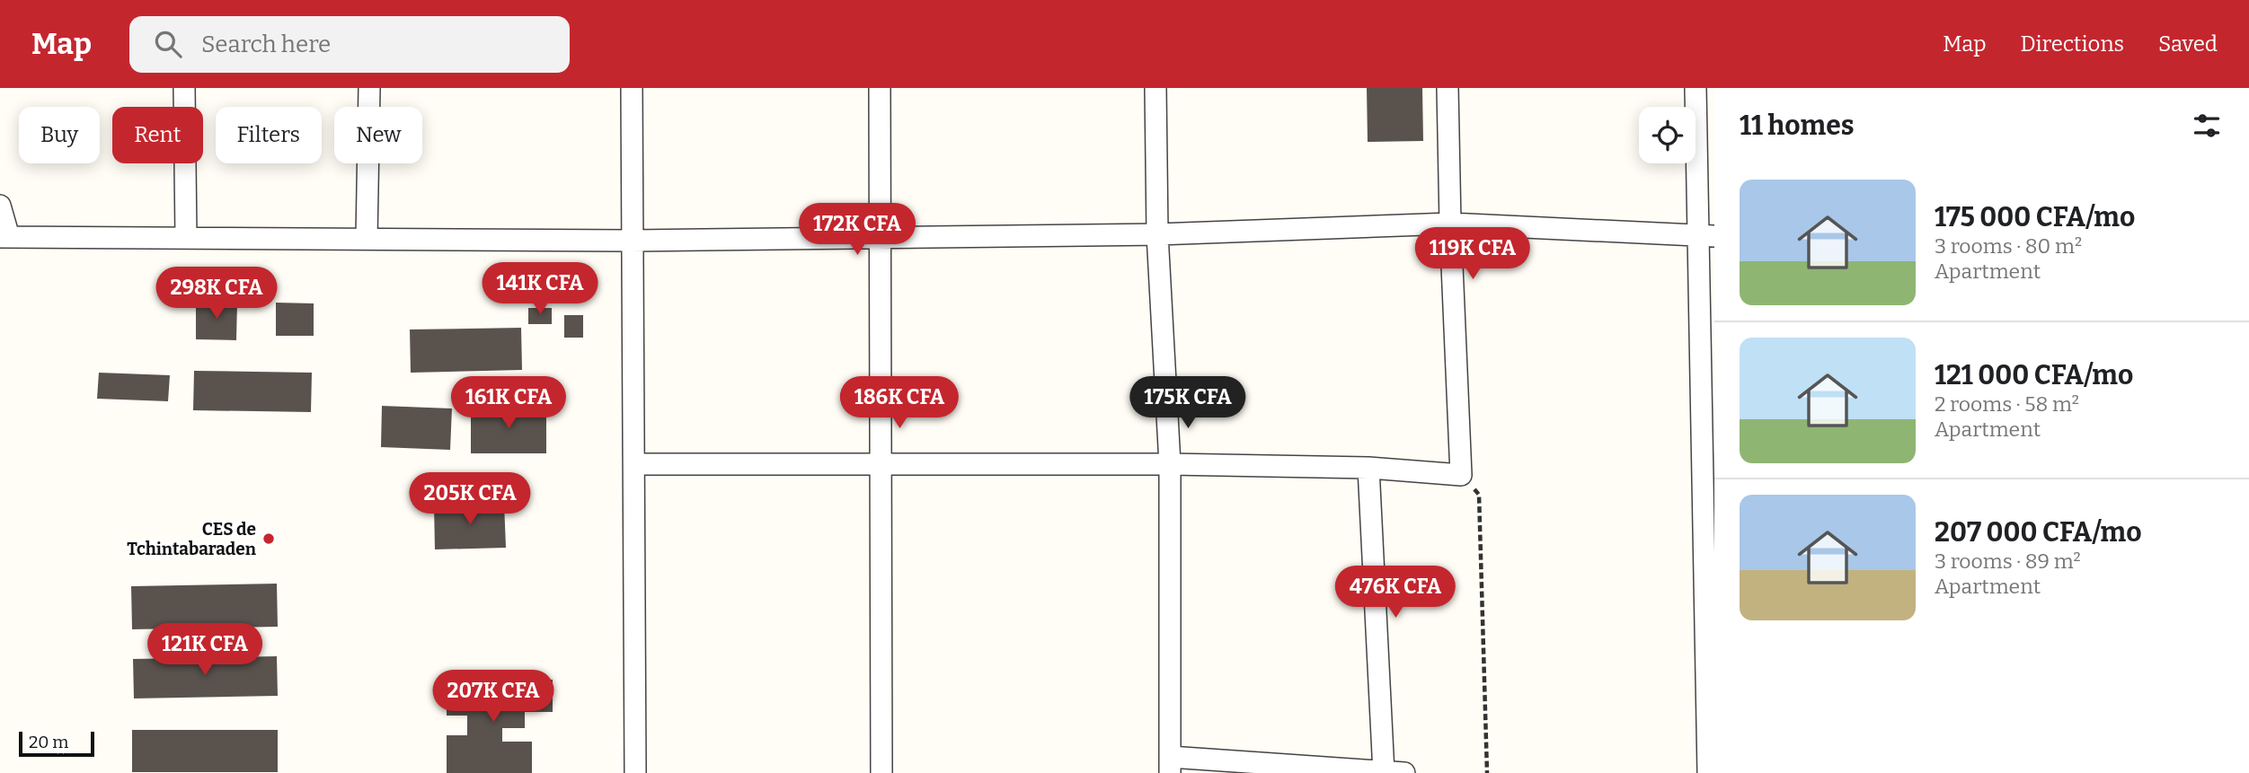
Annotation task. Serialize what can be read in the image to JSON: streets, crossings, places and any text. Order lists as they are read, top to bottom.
{
  "places": ["CES de Tchintabaraden"],
  "scale_bar": "20 m",
  "page": {
    "header": "Map",
    "search": "Search here",
    "nav": ["Map", "Directions", "Saved"],
    "heading": "11 homes",
    "chip": [
      "Buy",
      "Rent",
      "Filters",
      "New"
    ],
    "list": [
      {
        "name": "175 000 CFA/mo",
        "note": "3 rooms · 80 m² · Apartment"
      },
      {
        "name": "121 000 CFA/mo",
        "note": "2 rooms · 58 m² · Apartment"
      },
      {
        "name": "207 000 CFA/mo",
        "note": "3 rooms · 89 m² · Apartment"
      }
    ],
    "price": [
      "172K CFA",
      "119K CFA",
      "141K CFA",
      "298K CFA",
      "161K CFA",
      "186K CFA",
      "175K CFA",
      "205K CFA",
      "476K CFA",
      "121K CFA",
      "207K CFA"
    ],
    "scale": "20 m"
  }
}
